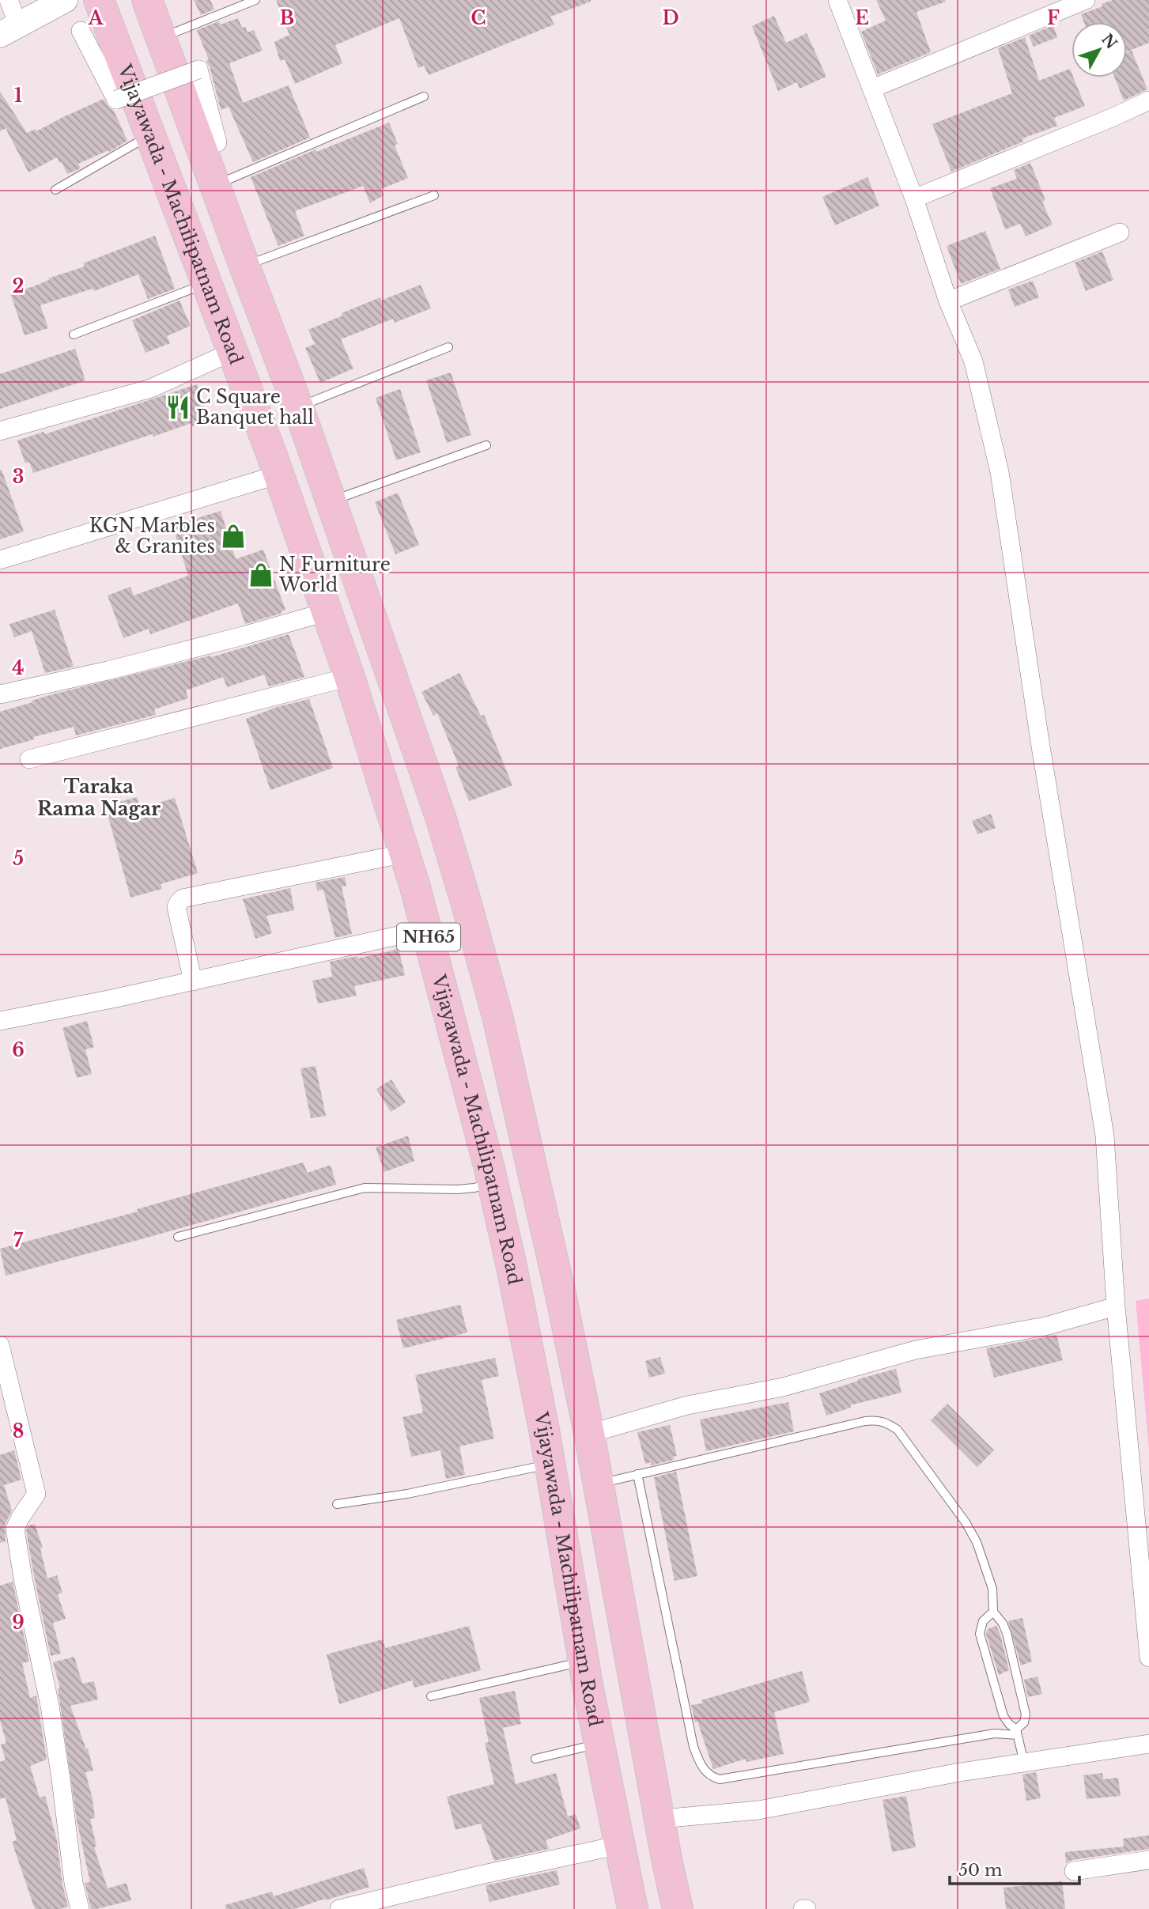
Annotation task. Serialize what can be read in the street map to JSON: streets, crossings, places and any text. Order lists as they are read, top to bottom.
{
  "streets": {
    "highway": ["Vijayawada - Machilipatnam Road", "NH65"]
  },
  "districts": ["Taraka Rama Nagar"],
  "places": {
    "restaurant": ["C Square Banquet hall"],
    "shop": ["KGN Marbles & Granites", "N Furniture World"]
  },
  "scale_bar": "50 m",
  "north": "top right",
  "grid": {
    "columns": [
      "A",
      "B",
      "C",
      "D",
      "E",
      "F"
    ],
    "rows": [
      "1",
      "2",
      "3",
      "4",
      "5",
      "6",
      "7",
      "8",
      "9"
    ]
  }
}
